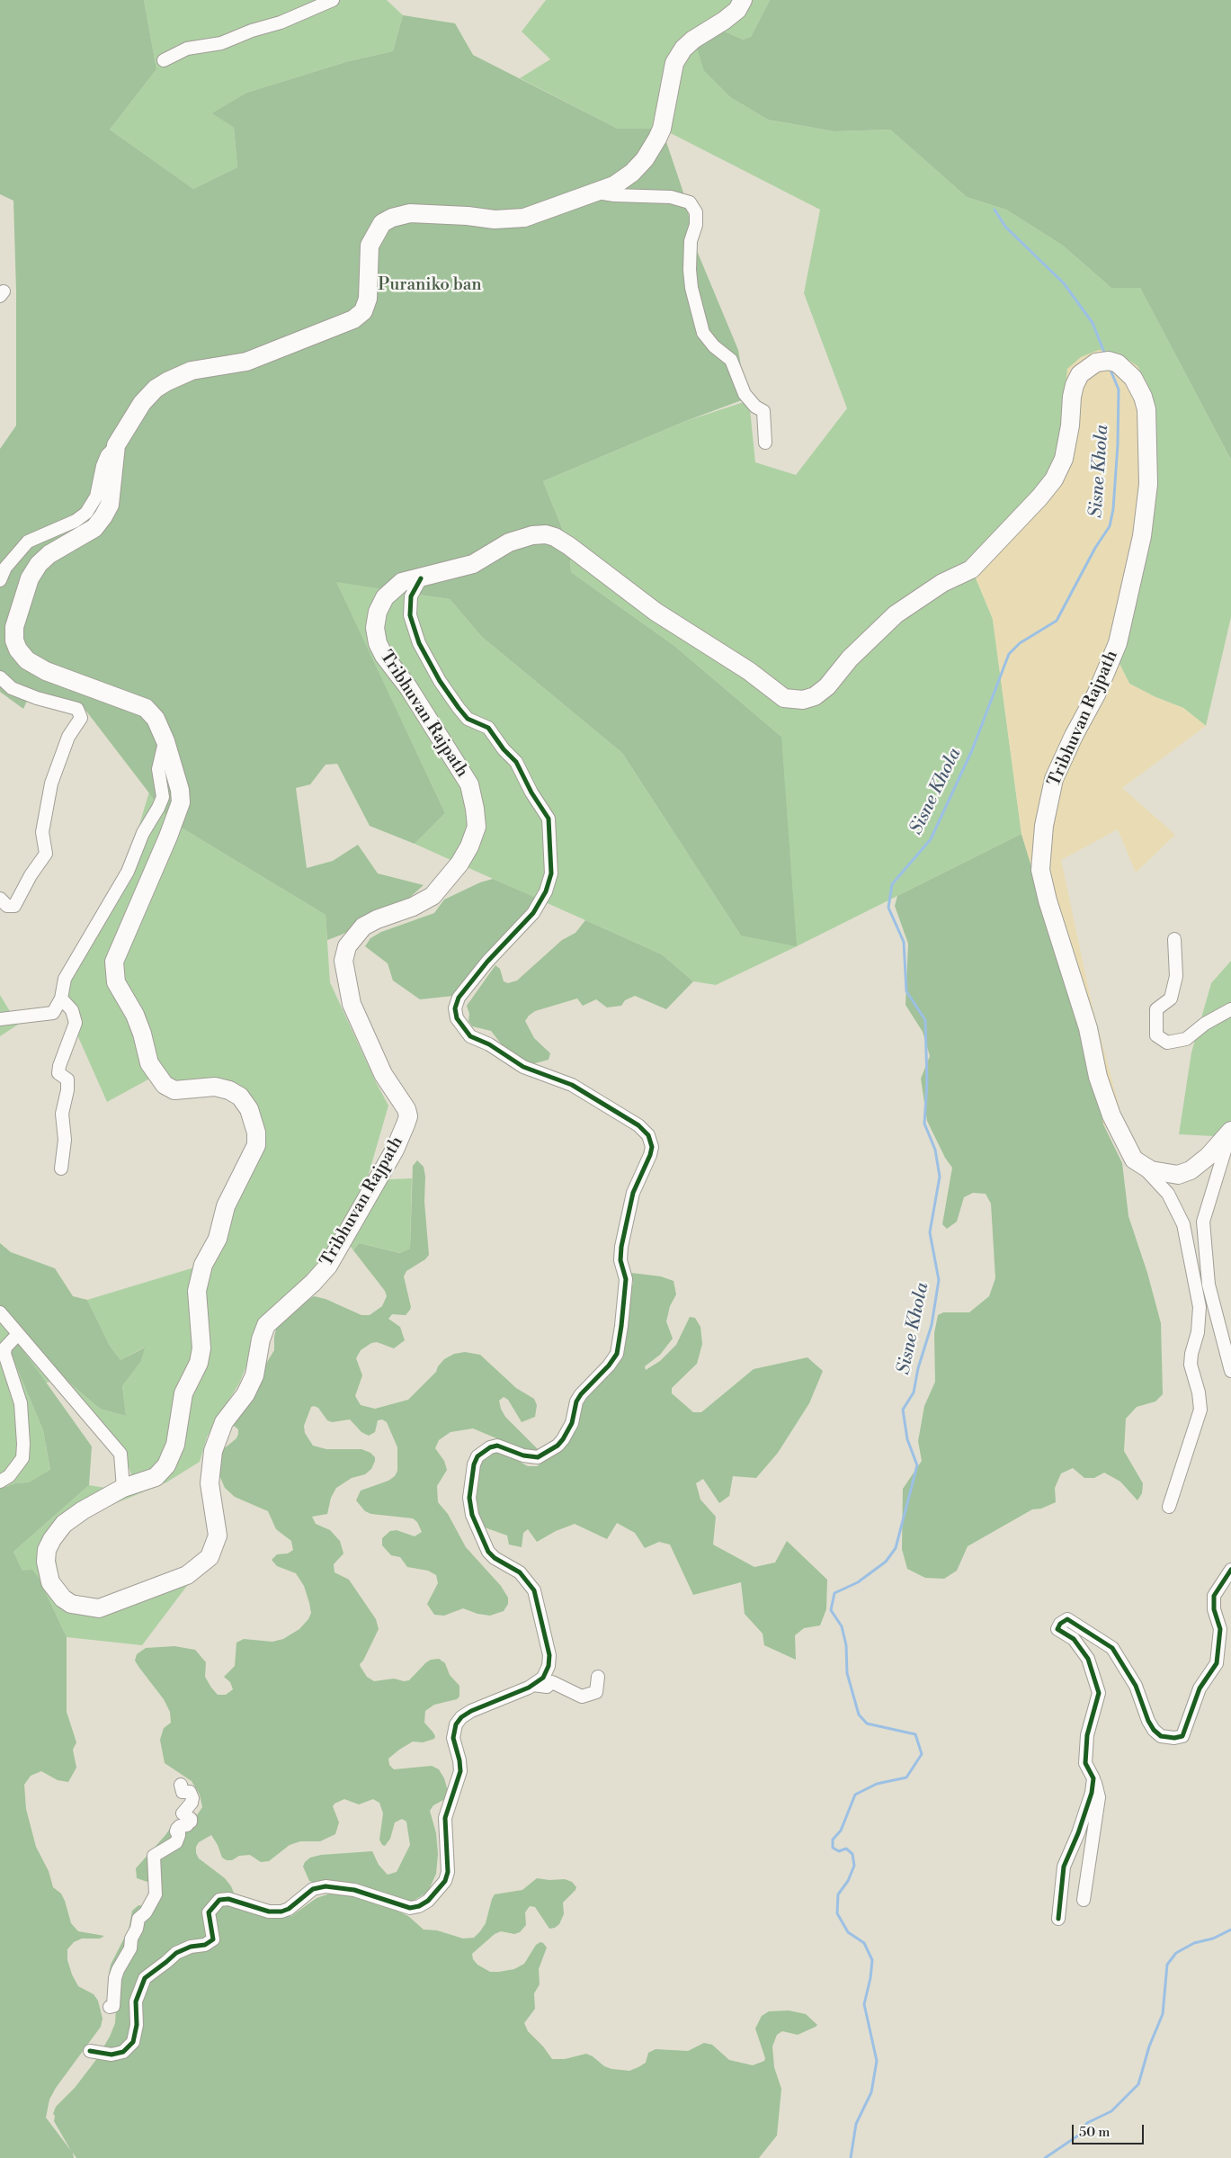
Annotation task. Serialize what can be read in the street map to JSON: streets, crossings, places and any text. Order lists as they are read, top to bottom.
{
  "streets": {
    "highway": ["Tribhuvan Rajpath"]
  },
  "water": ["Sisne Khola"],
  "parks": ["Puraniko ban"],
  "scale_bar": "50 m"
}
